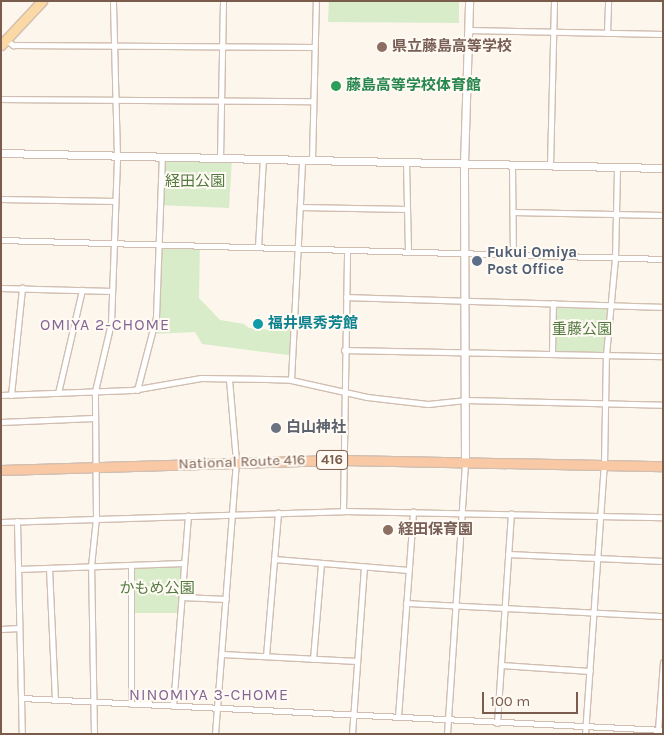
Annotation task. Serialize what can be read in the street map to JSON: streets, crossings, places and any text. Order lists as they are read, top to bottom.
{
  "streets": {
    "highway": ["416", "National Route 416"]
  },
  "districts": ["OMIYA 2-CHOME", "NINOMIYA 3-CHOME"],
  "parks": ["経田公園", "重藤公園", "かもめ公園"],
  "places": [
    "県立藤島高等学校",
    "藤島高等学校体育館",
    "Fukui Omiya Post Office",
    "福井県秀芳館",
    "白山神社",
    "経田保育園"
  ],
  "scale_bar": "100 m"
}
